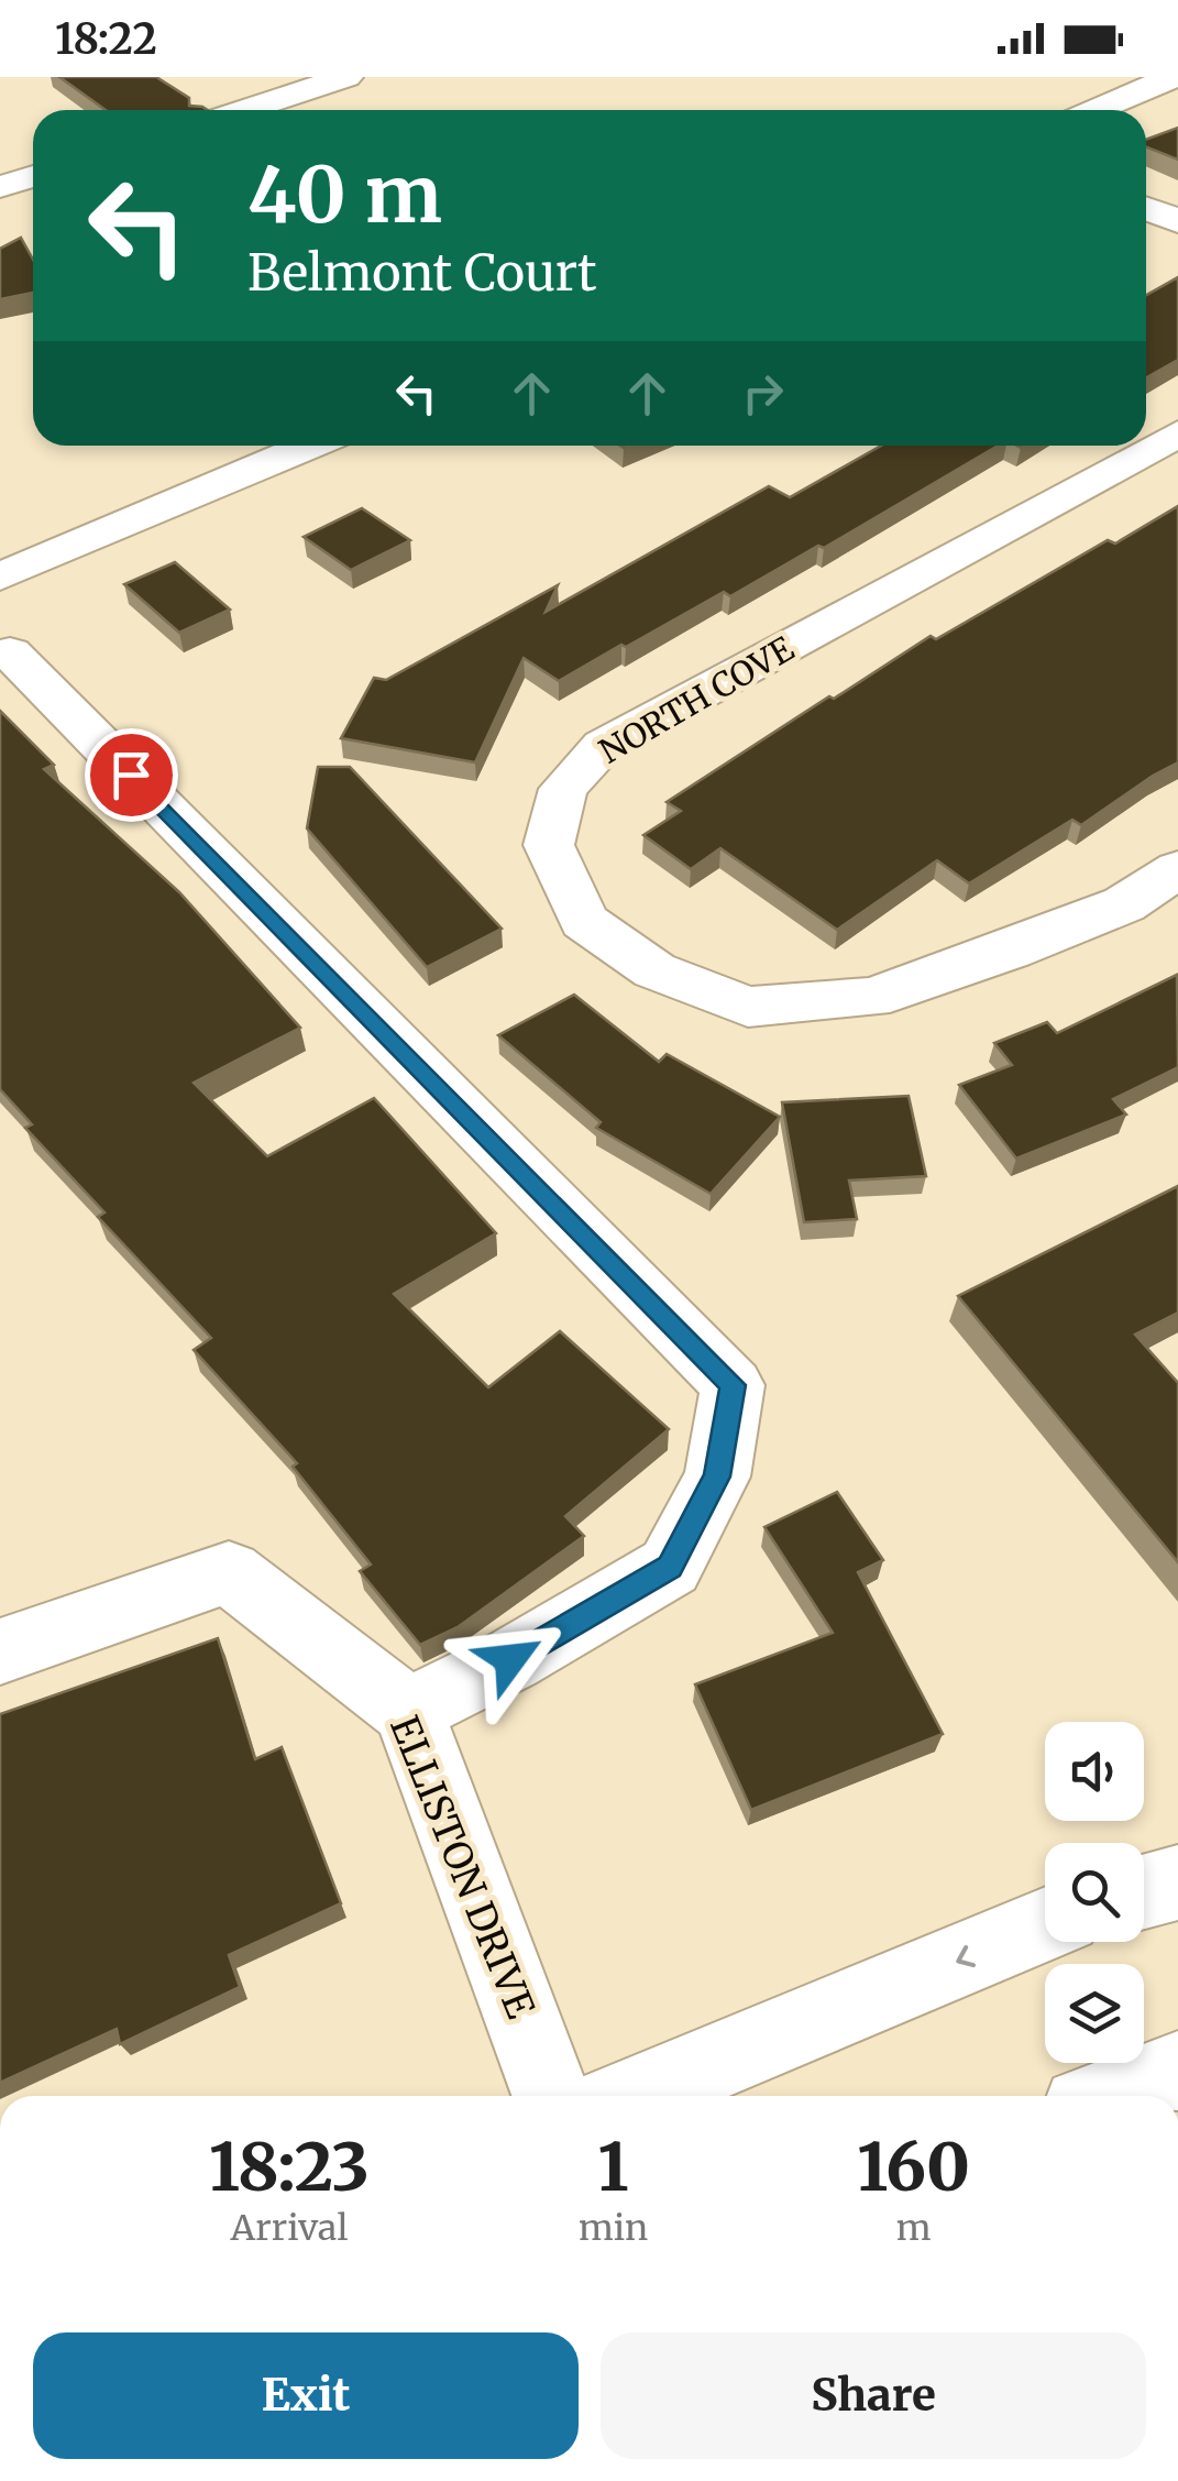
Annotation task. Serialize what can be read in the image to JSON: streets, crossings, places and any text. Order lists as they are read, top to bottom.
{
  "streets": {
    "street": ["NORTH COVE", "ELLISTON DRIVE"]
  },
  "page": {
    "status": "18:22",
    "turn": ["40 m", "Belmont Court"],
    "eta": [
      "18:23",
      "Arrival",
      "1",
      "min",
      "160",
      "m"
    ],
    "buttons": ["Exit", "Share"]
  }
}
